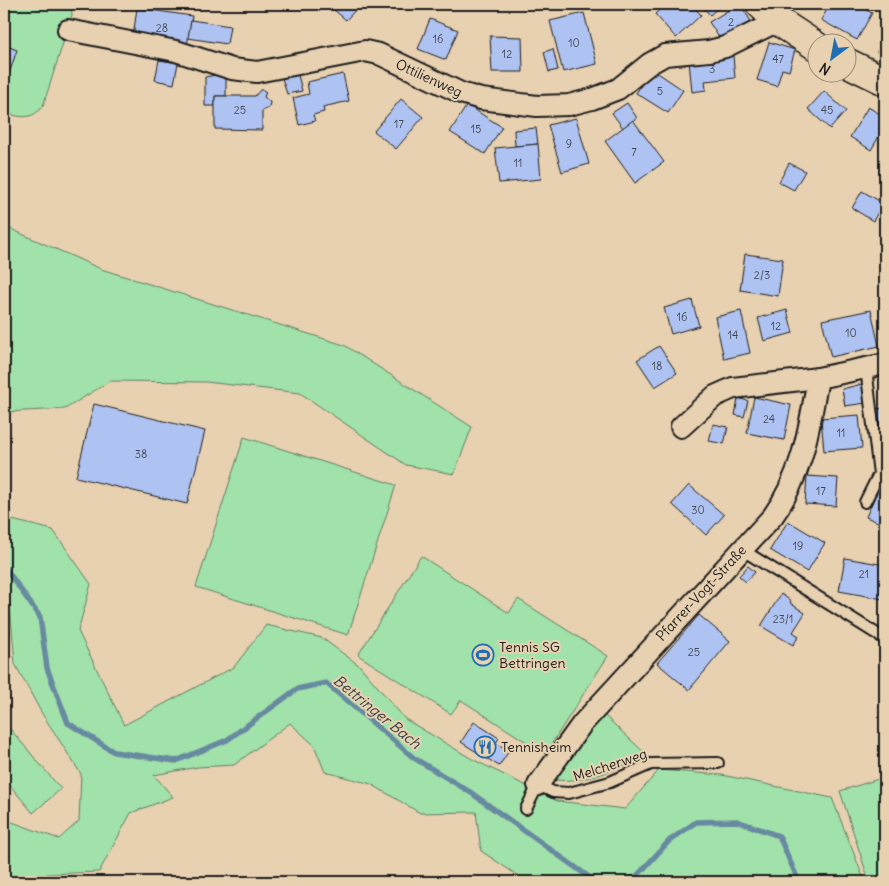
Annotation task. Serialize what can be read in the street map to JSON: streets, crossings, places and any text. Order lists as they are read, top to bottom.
{
  "streets": {
    "street": ["Ottilienweg", "Pfarrer-Vogt-Straße"],
    "lane": ["Melcherweg"]
  },
  "crossings": [
    ["Pfarrer-Vogt-Straße", "Melcherweg"]
  ],
  "water": ["Bettringer Bach"],
  "places": {
    "sports": ["Tennis SG Bettringen"],
    "restaurant": ["Tennisheim"]
  },
  "house_numbers": [
    "2",
    "28",
    "16",
    "10",
    "12",
    "47",
    "3",
    "5",
    "25",
    "45",
    "17",
    "15",
    "9",
    "7",
    "11",
    "2/3",
    "16",
    "12",
    "10",
    "14",
    "18",
    "24",
    "11",
    "38",
    "17",
    "30",
    "19",
    "21",
    "23/1",
    "25"
  ],
  "north": "bottom left"
}
